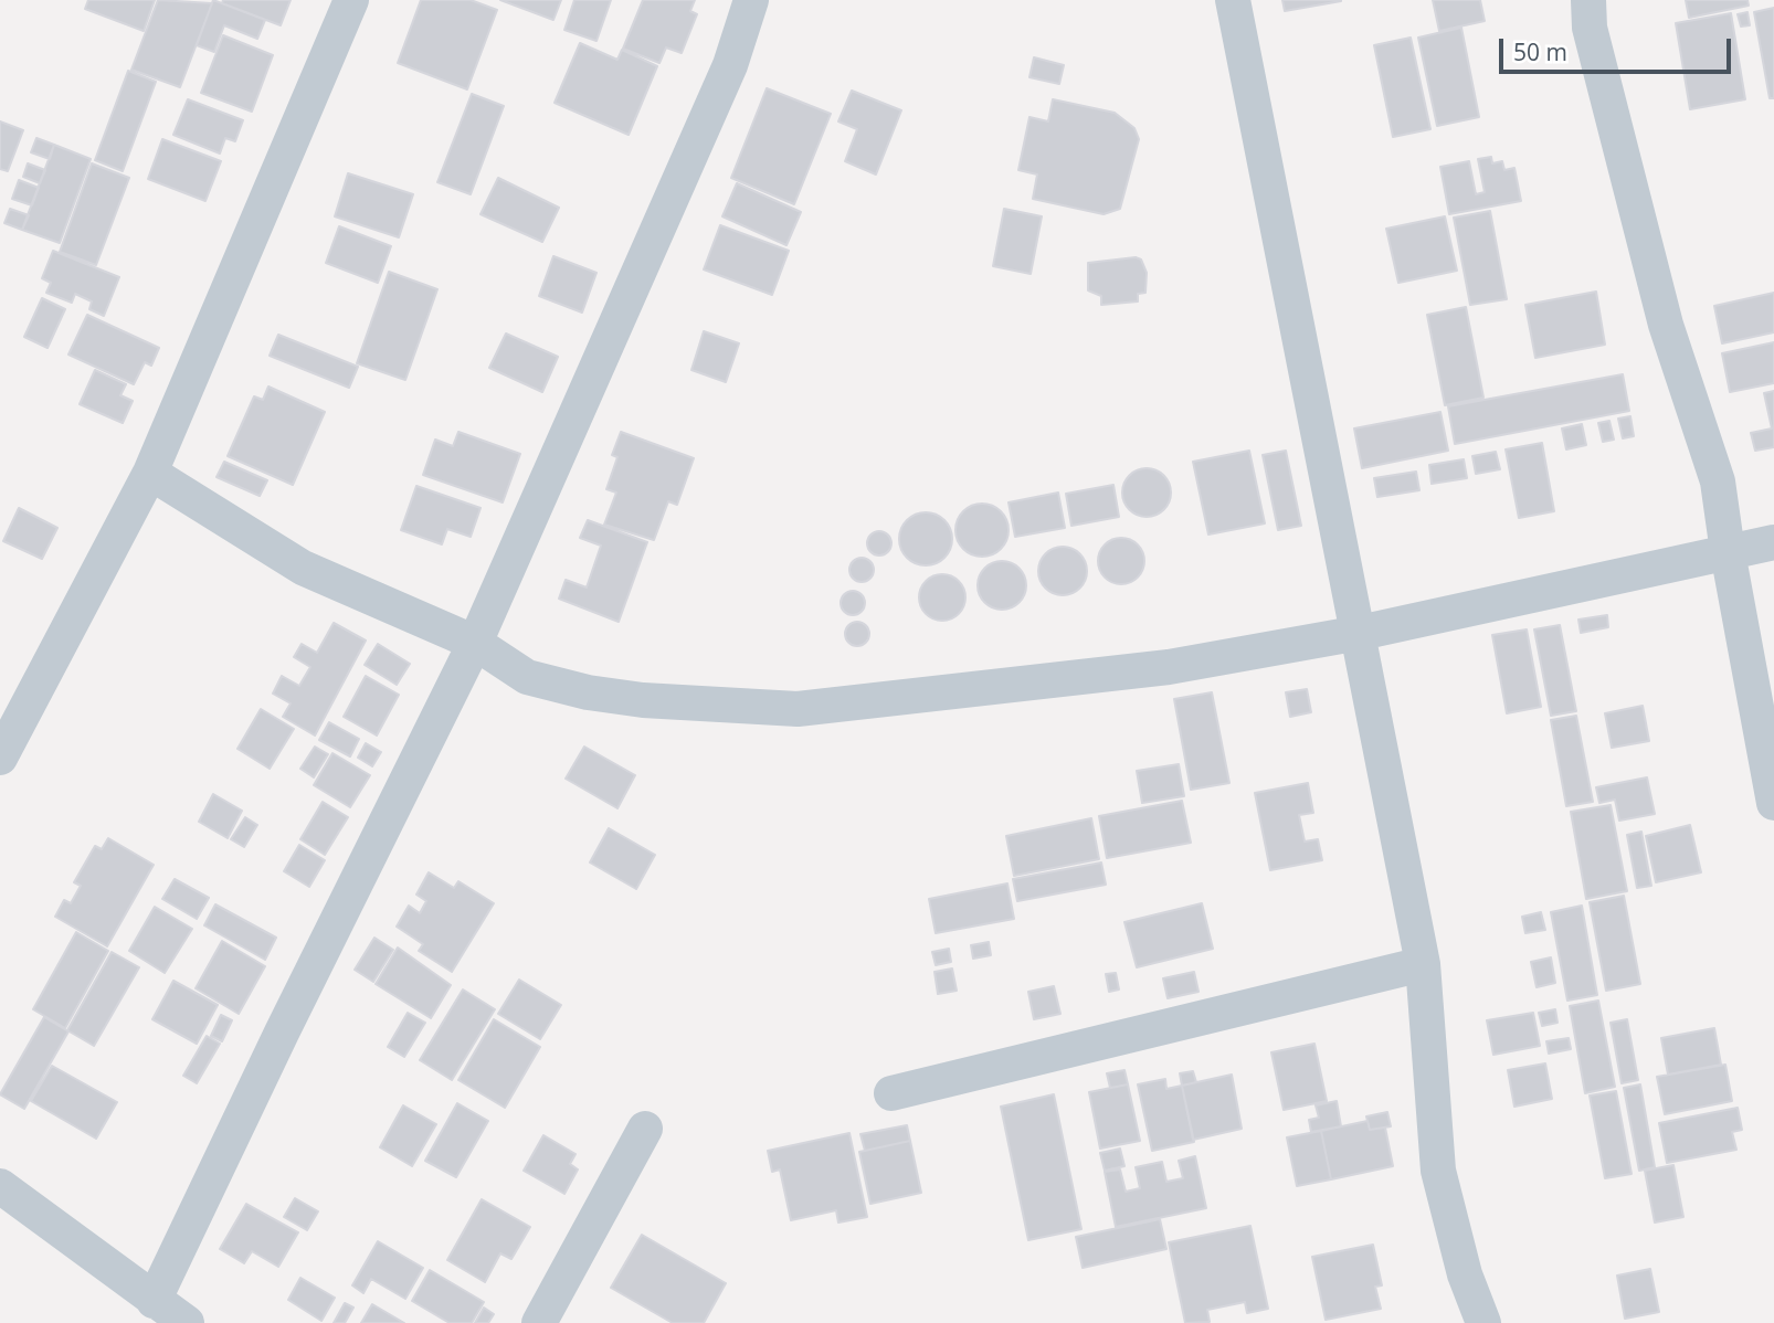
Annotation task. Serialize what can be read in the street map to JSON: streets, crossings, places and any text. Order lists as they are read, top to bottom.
{
  "scale_bar": "50 m"
}
